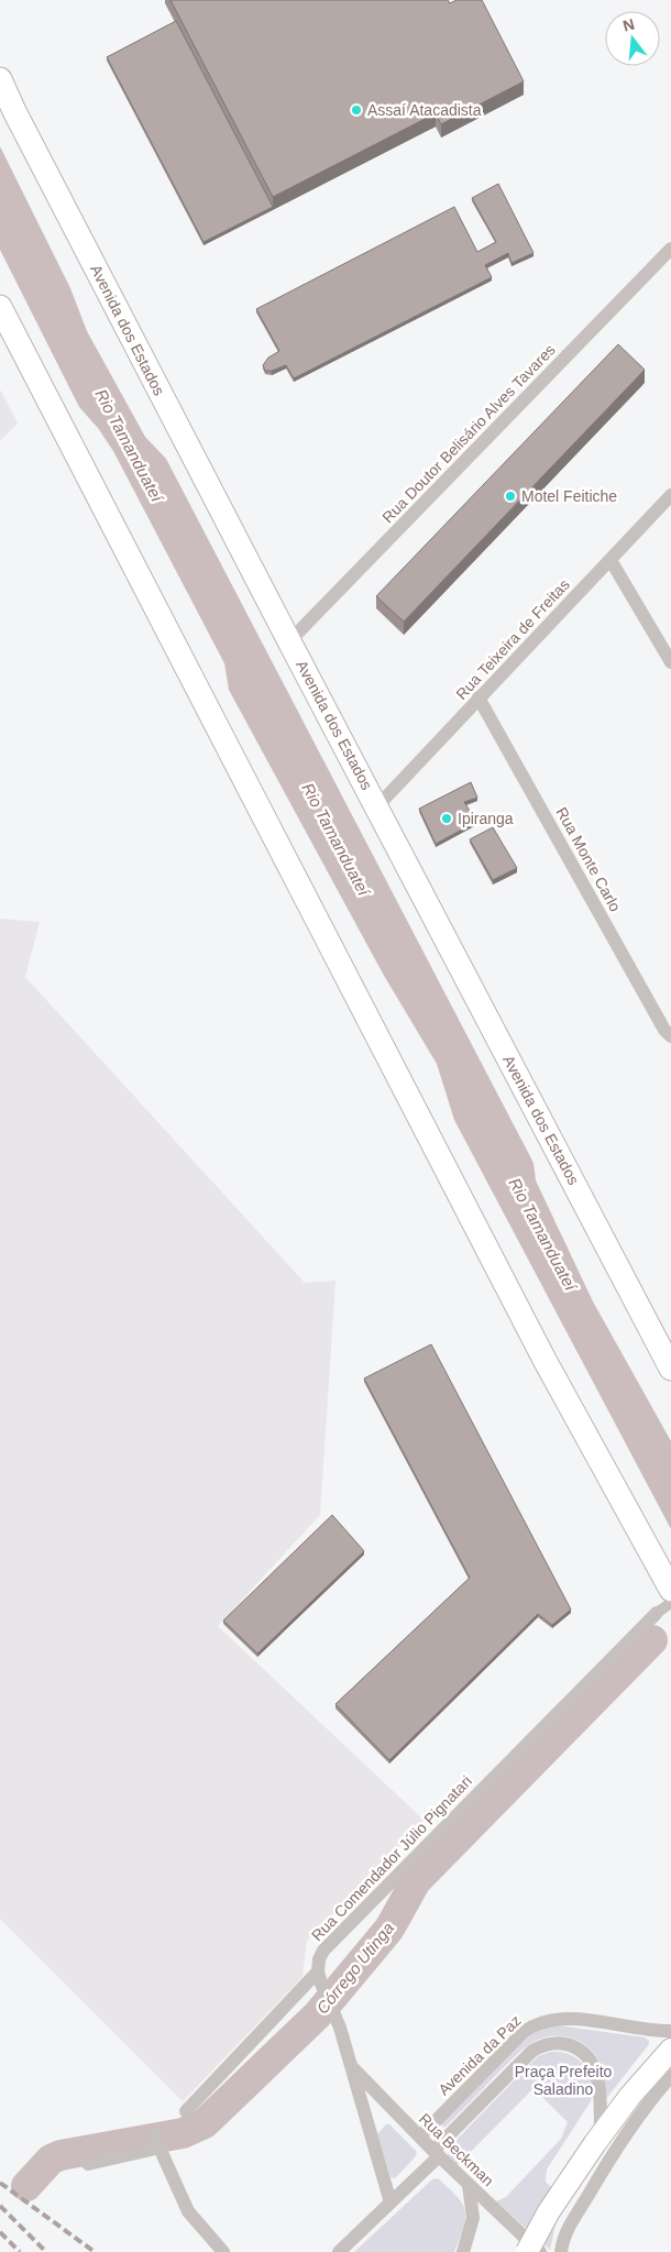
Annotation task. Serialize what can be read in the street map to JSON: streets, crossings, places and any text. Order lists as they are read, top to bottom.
{
  "streets": {
    "highway": ["Avenida dos Estados"],
    "street": [
      "Rua Doutor Belisário Alves Tavares",
      "Rua Teixeira de Freitas",
      "Rua Monte Carlo",
      "Rua Comendador Júlio Pignatari",
      "Avenida da Paz",
      "Rua Beckman"
    ]
  },
  "crossings": [
    ["Avenida dos Estados", "Rua Doutor Belisário Alves Tavares"],
    ["Avenida dos Estados", "Rua Teixeira de Freitas"],
    ["Rua Teixeira de Freitas", "Rua Monte Carlo"],
    ["Avenida da Paz", "Rua Beckman"]
  ],
  "water": ["Rio Tamanduateí", "Córrego Utinga"],
  "parks": ["Praça Prefeito Saladino"],
  "places": ["Assaí Atacadista", "Motel Feitiche", "Ipiranga"],
  "north": "top"
}
